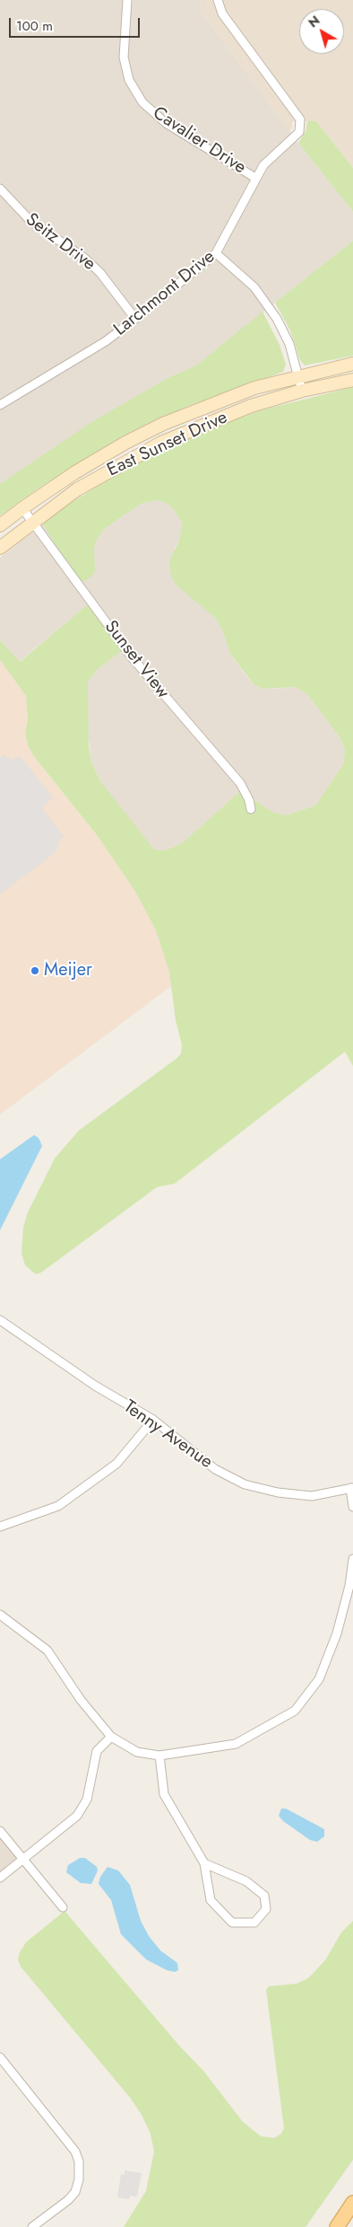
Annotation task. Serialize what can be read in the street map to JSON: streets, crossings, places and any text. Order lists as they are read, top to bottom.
{
  "streets": {
    "main road": ["East Sunset Drive"],
    "street": [
      "Cavalier Drive",
      "Seitz Drive",
      "Larchmont Drive",
      "Sunset View",
      "Tenny Avenue"
    ]
  },
  "crossings": [
    ["Cavalier Drive", "Larchmont Drive"],
    ["Seitz Drive", "Larchmont Drive"],
    ["East Sunset Drive", "Sunset View"]
  ],
  "places": ["Meijer"],
  "scale_bar": "100 m",
  "north": "top left"
}
